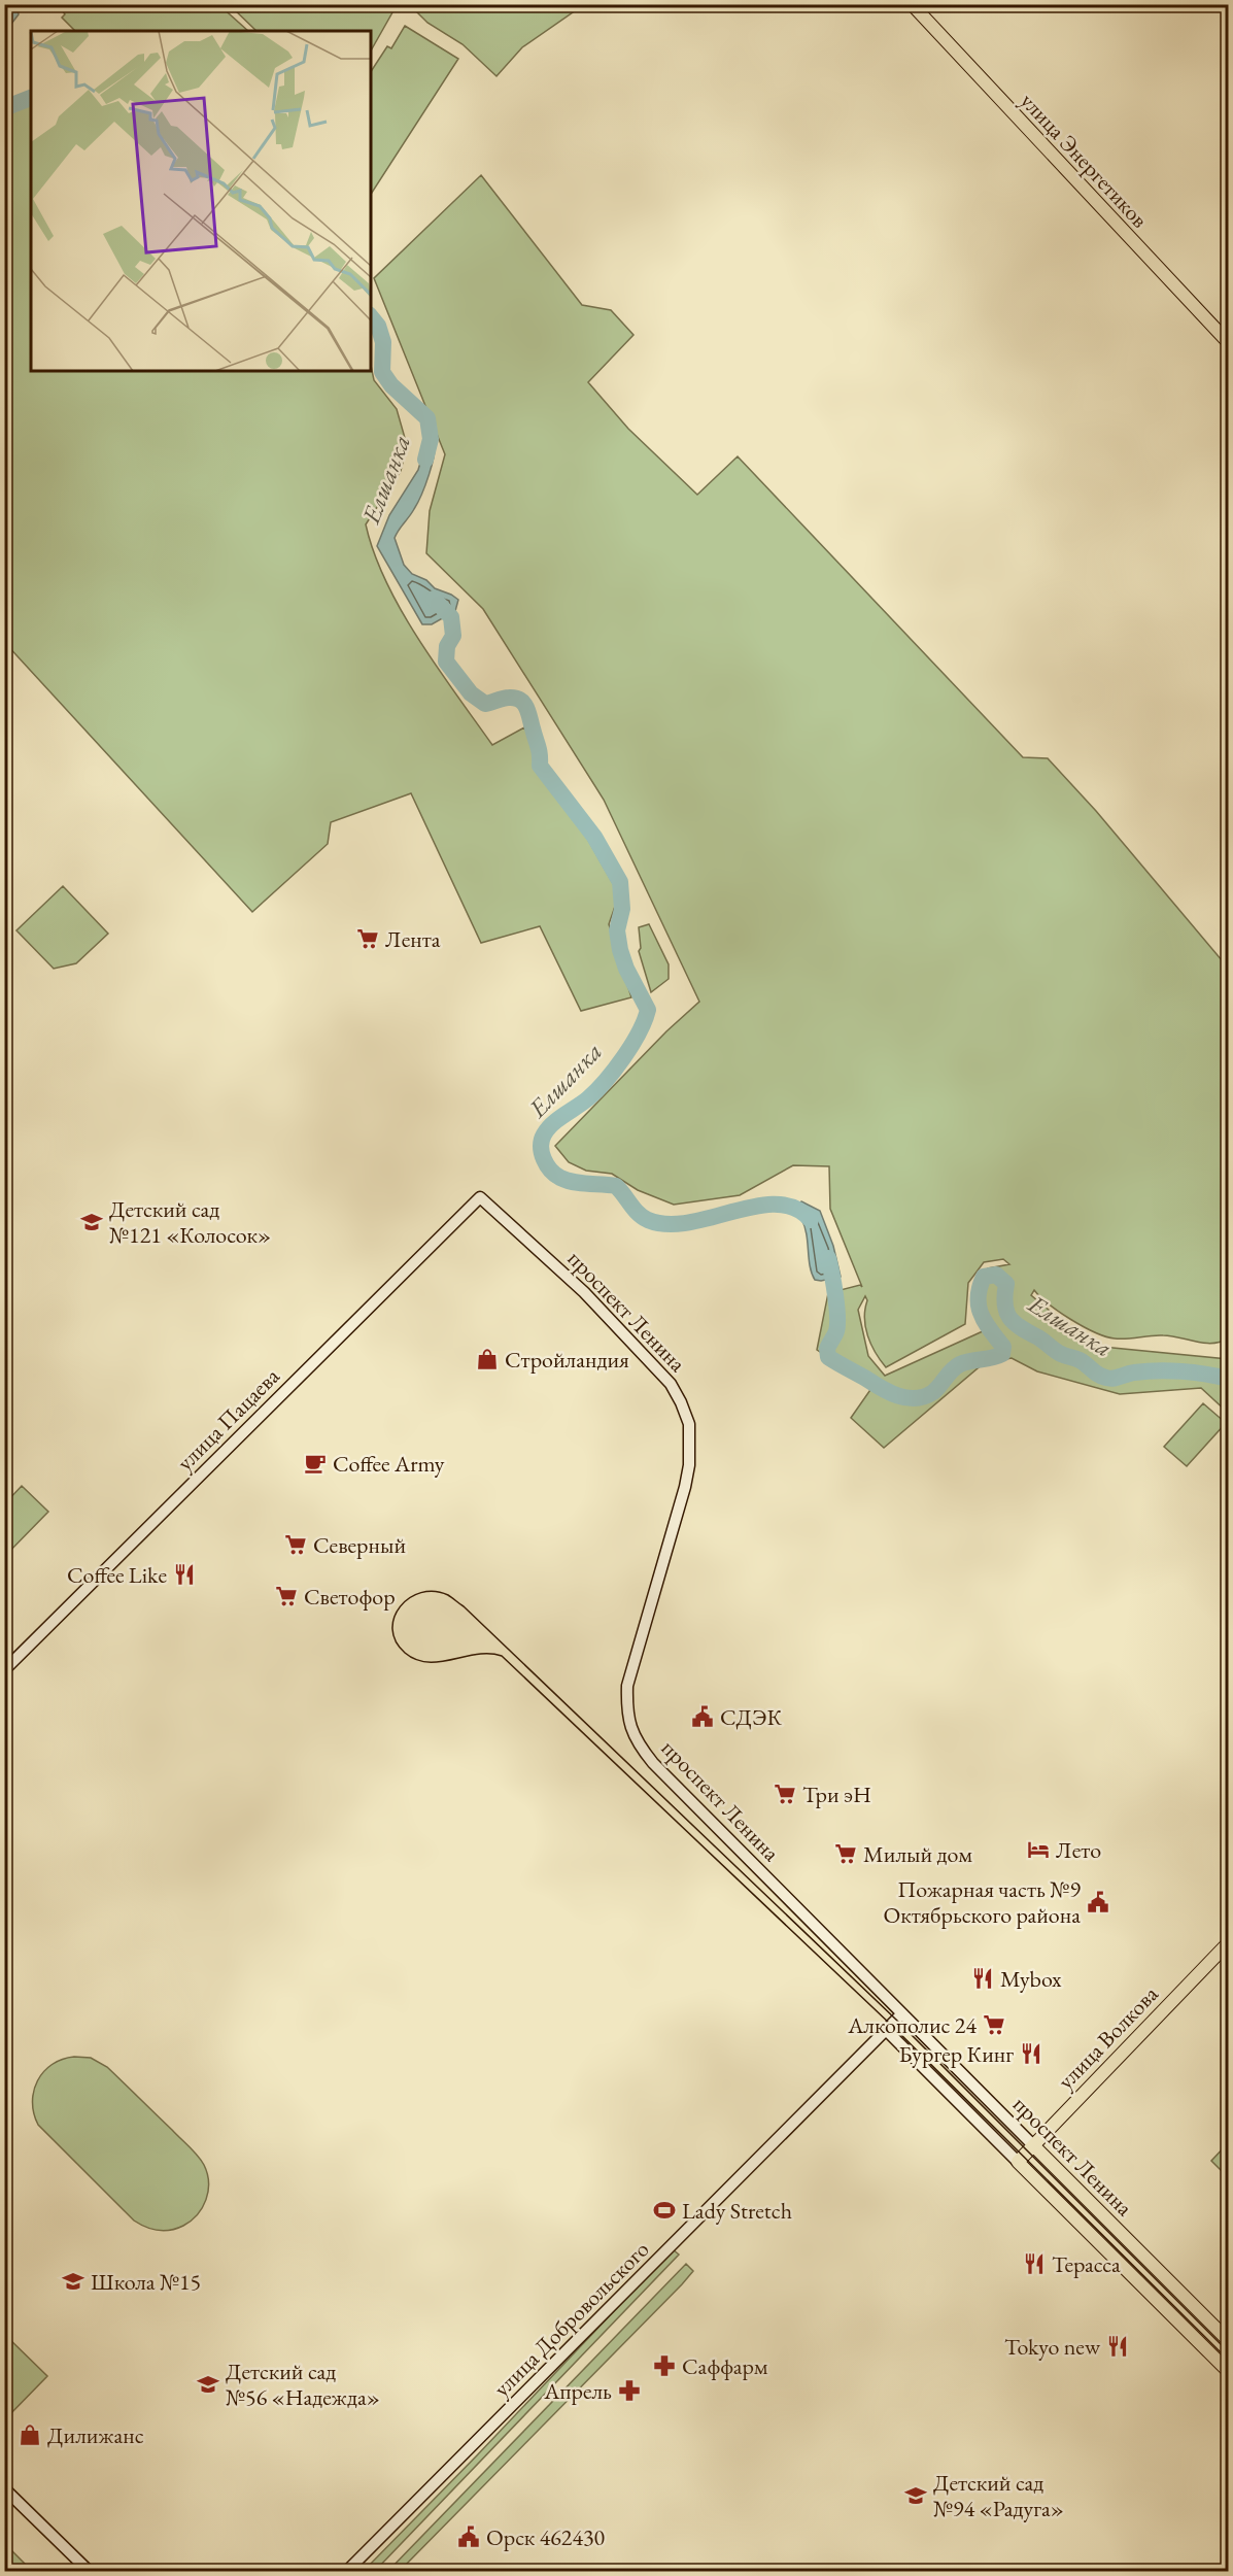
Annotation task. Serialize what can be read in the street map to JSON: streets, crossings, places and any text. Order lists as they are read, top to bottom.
{
  "streets": {
    "main road": ["улица Энергетиков", "проспект Ленина", "улица Волкова"],
    "street": ["улица Пацаева", "улица Добровольского"]
  },
  "crossings": [
    ["проспект Ленина", "улица Пацаева"],
    ["проспект Ленина", "улица Волкова"],
    ["проспект Ленина", "улица Добровольского"]
  ],
  "water": ["Елшанка"],
  "places": {
    "supermarket": [
      "Лента",
      "Северный",
      "Светофор",
      "Три эН",
      "Милый дом",
      "Алкополис 24"
    ],
    "school or university": [
      "Детский сад №121 «Колосок»",
      "Школа №15",
      "Детский сад №56 «Надежда»",
      "Детский сад №94 «Радуга»"
    ],
    "shop": ["Стройландия", "Дилижанс"],
    "cafe": ["Coffee Army"],
    "restaurant": [
      "Coffee Like",
      "Mybox",
      "Бургер Кинг",
      "Терасса",
      "Tokyo new"
    ],
    "public building": ["СДЭК", "Пожарная часть №9 Октябрьского района", "Орск 462430"],
    "hotel": ["Лето"],
    "sports": ["Lady Stretch"],
    "pharmacy": ["Саффарм", "Апрель"]
  }
}
